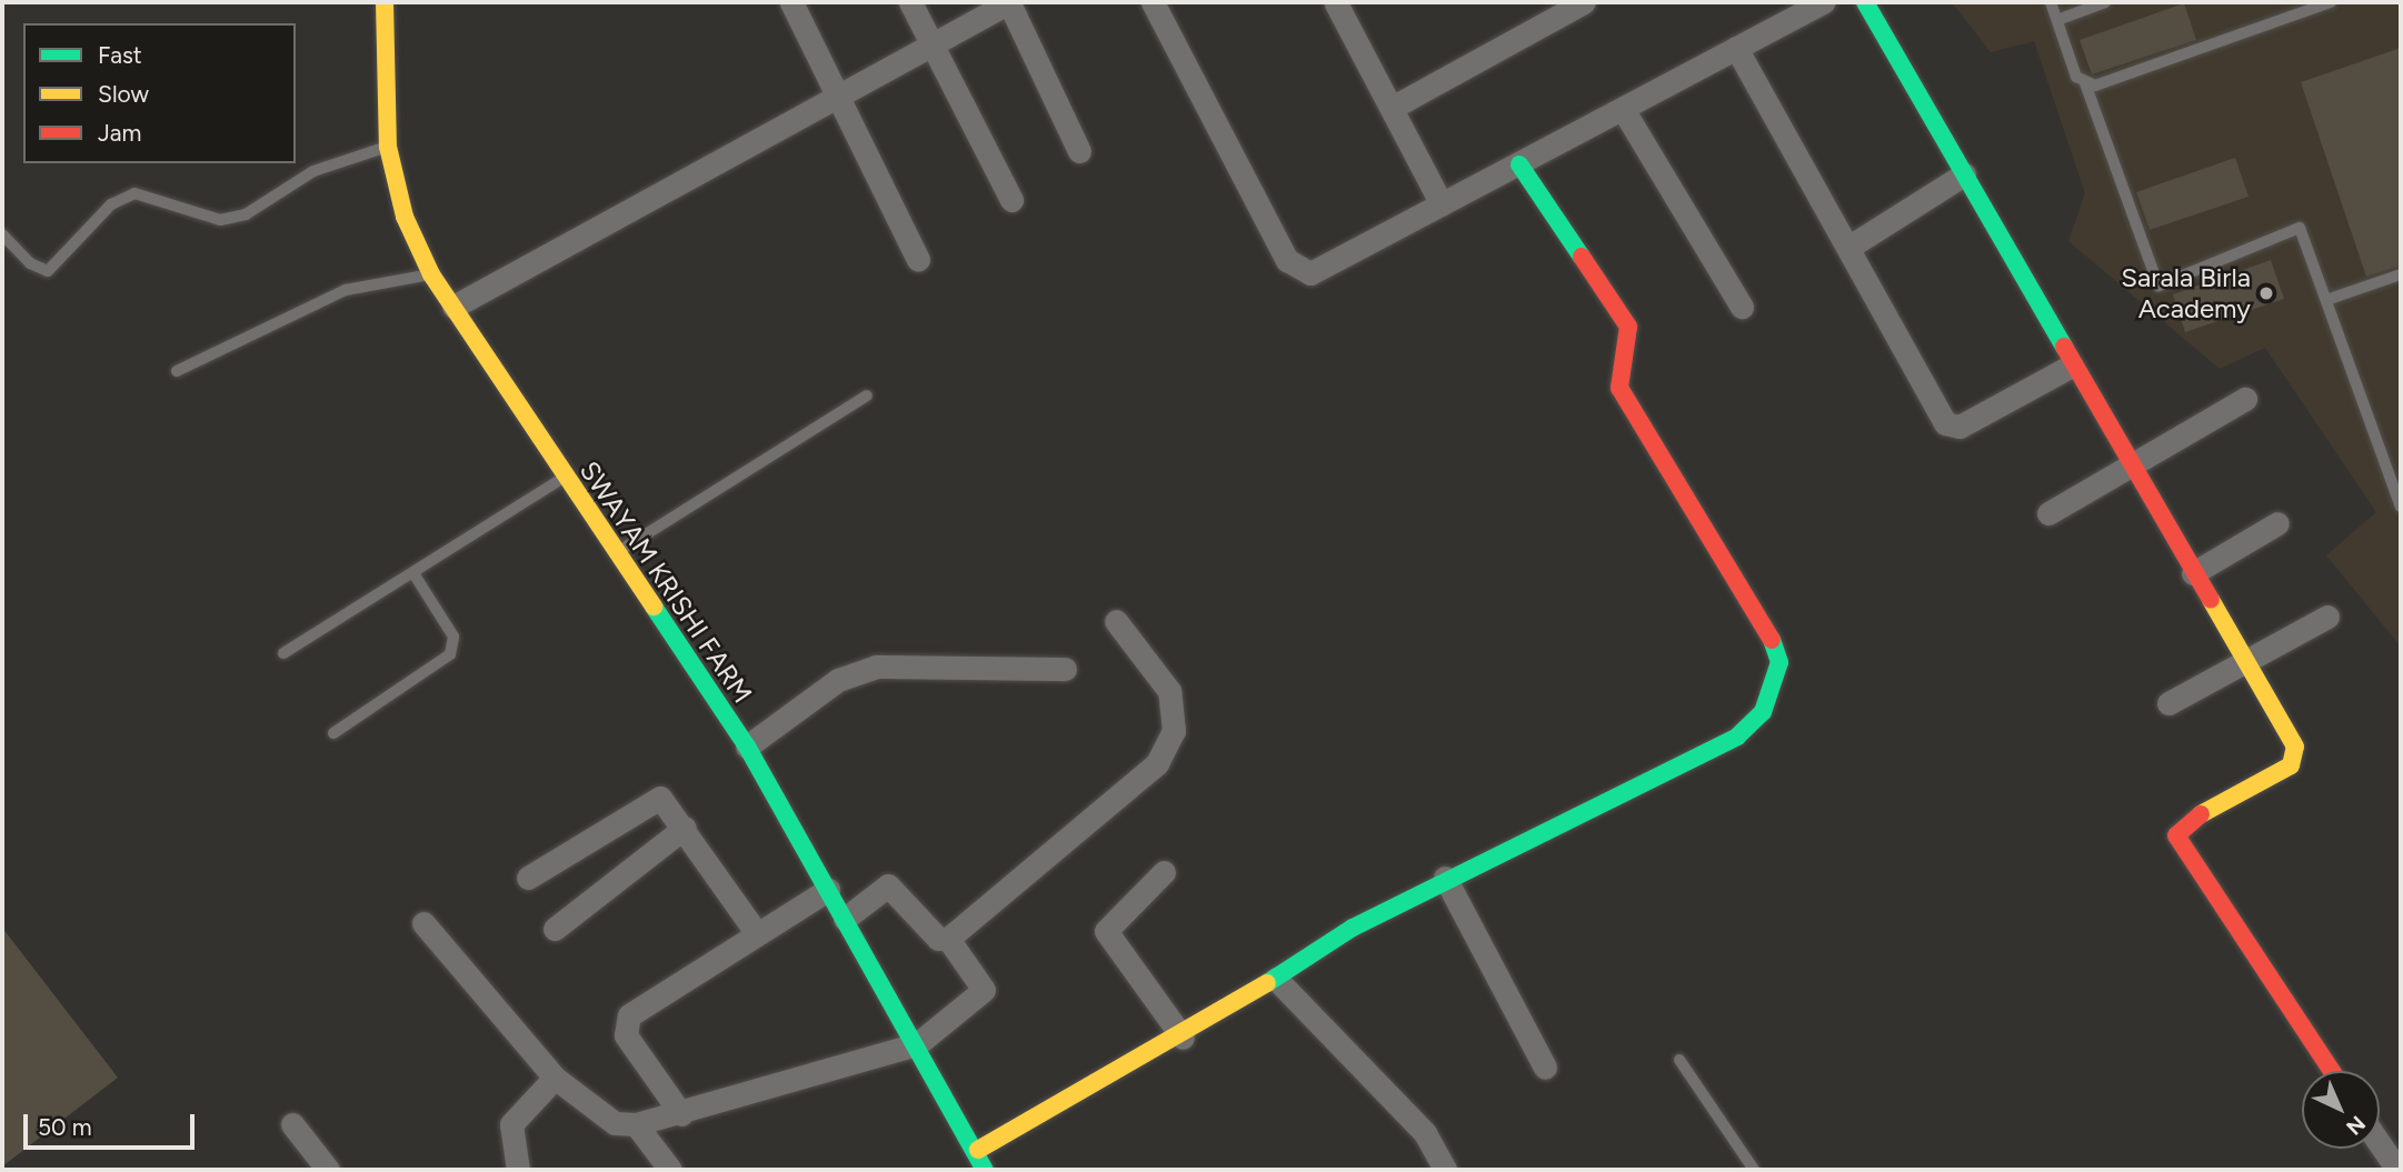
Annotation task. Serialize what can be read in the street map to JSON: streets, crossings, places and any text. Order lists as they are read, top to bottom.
{
  "streets": {
    "street": ["SWAYAM KRISHI FARM"]
  },
  "places": ["Sarala Birla Academy"],
  "legend": ["Fast", "Slow", "Jam"],
  "scale_bar": "50 m",
  "north": "bottom right"
}
